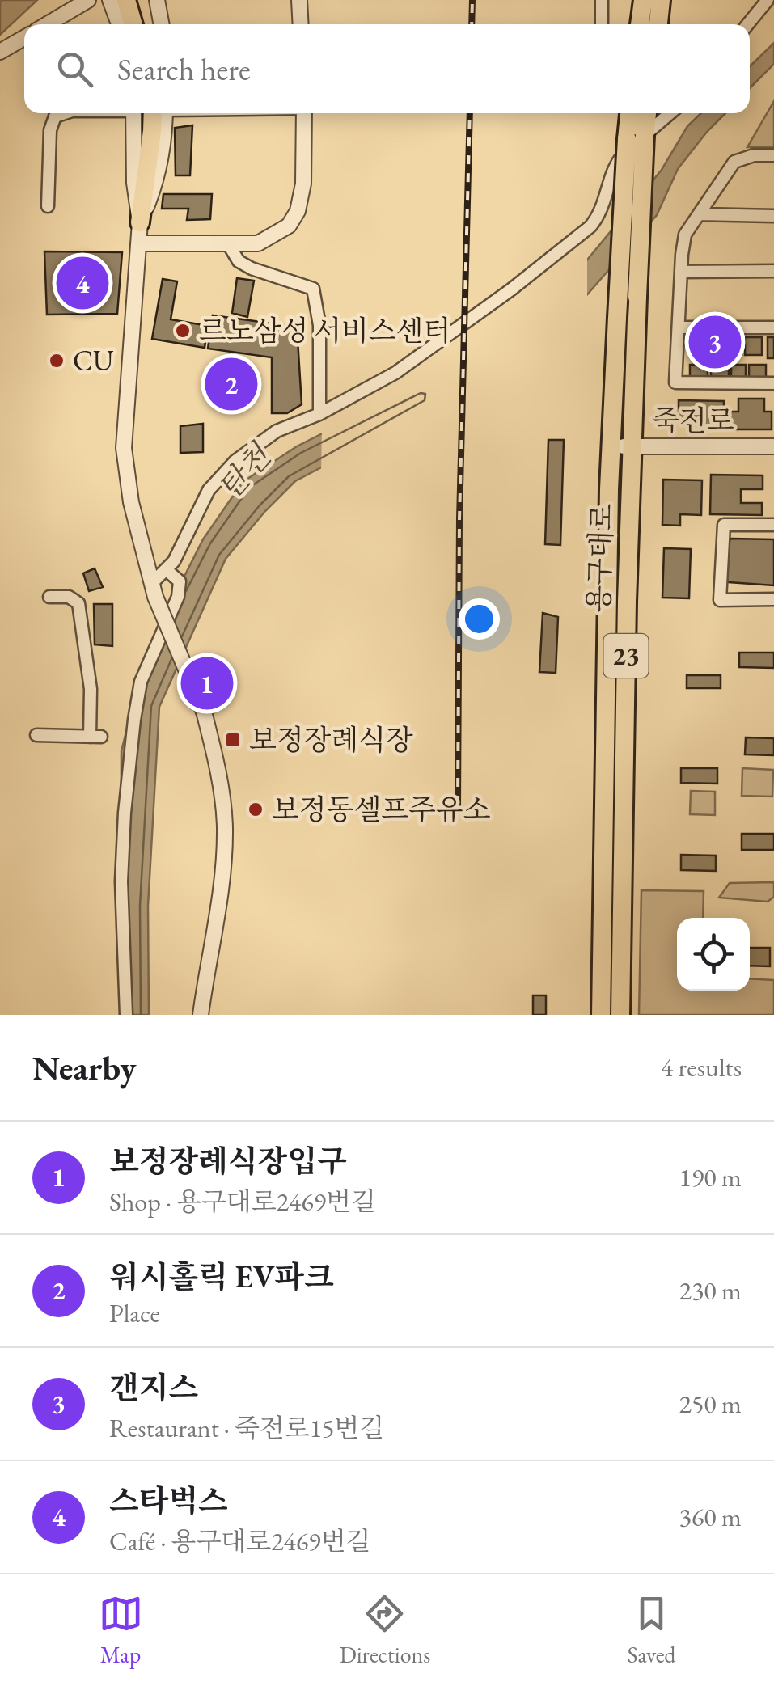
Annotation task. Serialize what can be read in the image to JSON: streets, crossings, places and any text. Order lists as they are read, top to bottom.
{
  "streets": {
    "main road": ["용구대로", "23"],
    "street": ["죽전로"]
  },
  "crossings": [
    ["죽전로", "용구대로"],
    ["용구대로", "23"]
  ],
  "water": ["탄천"],
  "places": {
    "other": ["르노삼성 서비스센터", "CU", "보정동셀프주유소"],
    "transit": ["보정장례식장"]
  },
  "page": {
    "search": "Search here",
    "pins": [
      "4",
      "3",
      "2",
      "1"
    ],
    "heading": ["Nearby", "4 results"],
    "list": [
      {
        "mark": "1",
        "name": "보정장례식장입구",
        "note": "Shop · 용구대로2469번길",
        "value": "190 m"
      },
      {
        "mark": "2",
        "name": "워시홀릭 EV파크",
        "note": "Place",
        "value": "230 m"
      },
      {
        "mark": "3",
        "name": "갠지스",
        "note": "Restaurant · 죽전로15번길",
        "value": "250 m"
      },
      {
        "mark": "4",
        "name": "스타벅스",
        "note": "Café · 용구대로2469번길",
        "value": "360 m"
      }
    ],
    "nav": ["Map", "Directions", "Saved"]
  }
}
